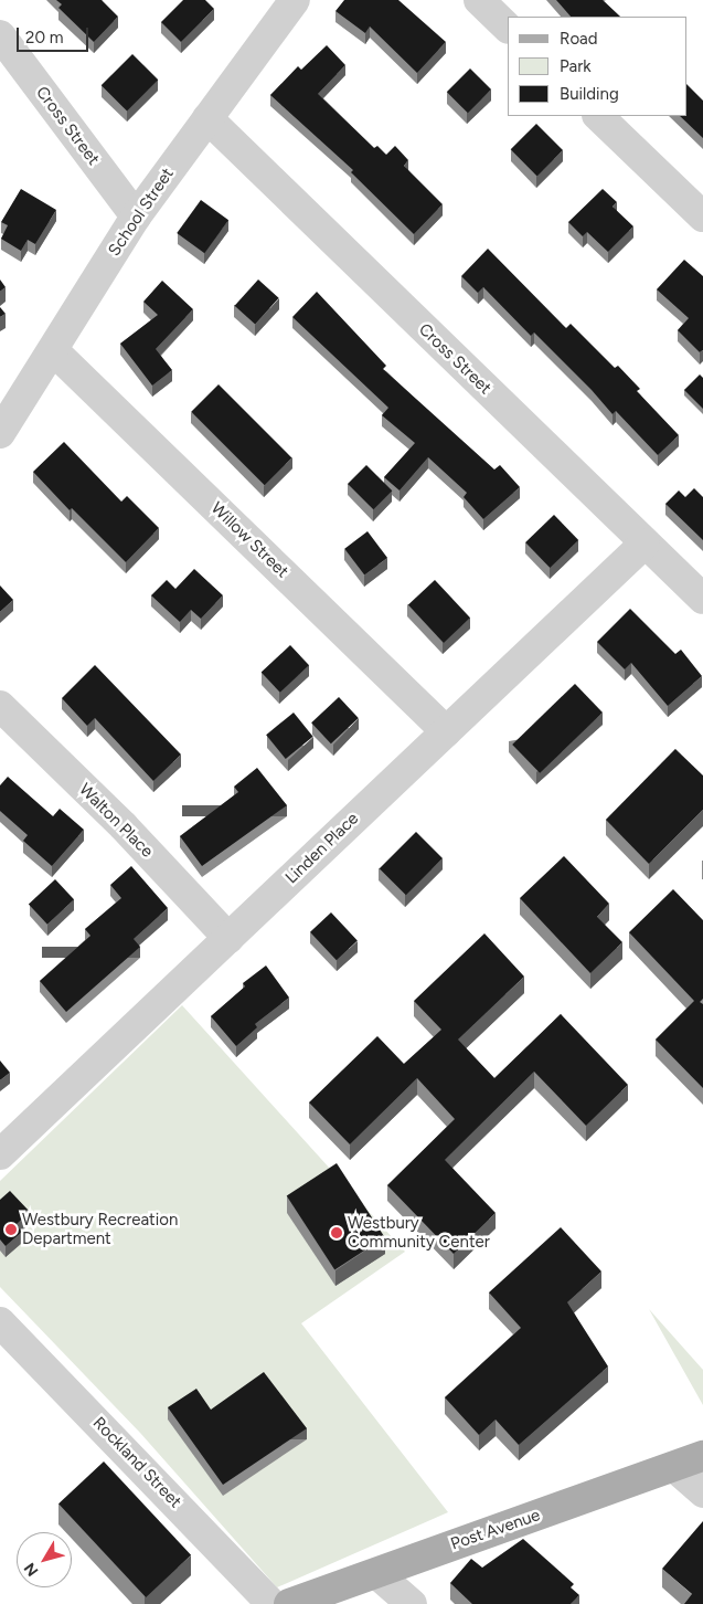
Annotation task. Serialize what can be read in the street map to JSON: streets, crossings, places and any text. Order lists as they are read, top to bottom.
{
  "streets": {
    "main road": ["Post Avenue"],
    "street": [
      "Cross Street",
      "School Street",
      "Willow Street",
      "Walton Place",
      "Linden Place",
      "Rockland Street"
    ]
  },
  "crossings": [
    ["Cross Street", "School Street"],
    ["Cross Street", "Linden Place"],
    ["School Street", "Willow Street"],
    ["Willow Street", "Linden Place"],
    ["Walton Place", "Linden Place"]
  ],
  "places": ["Westbury Recreation Department", "Westbury Community Center"],
  "legend": ["Road", "Park", "Building"],
  "scale_bar": "20 m",
  "north": "bottom left"
}
